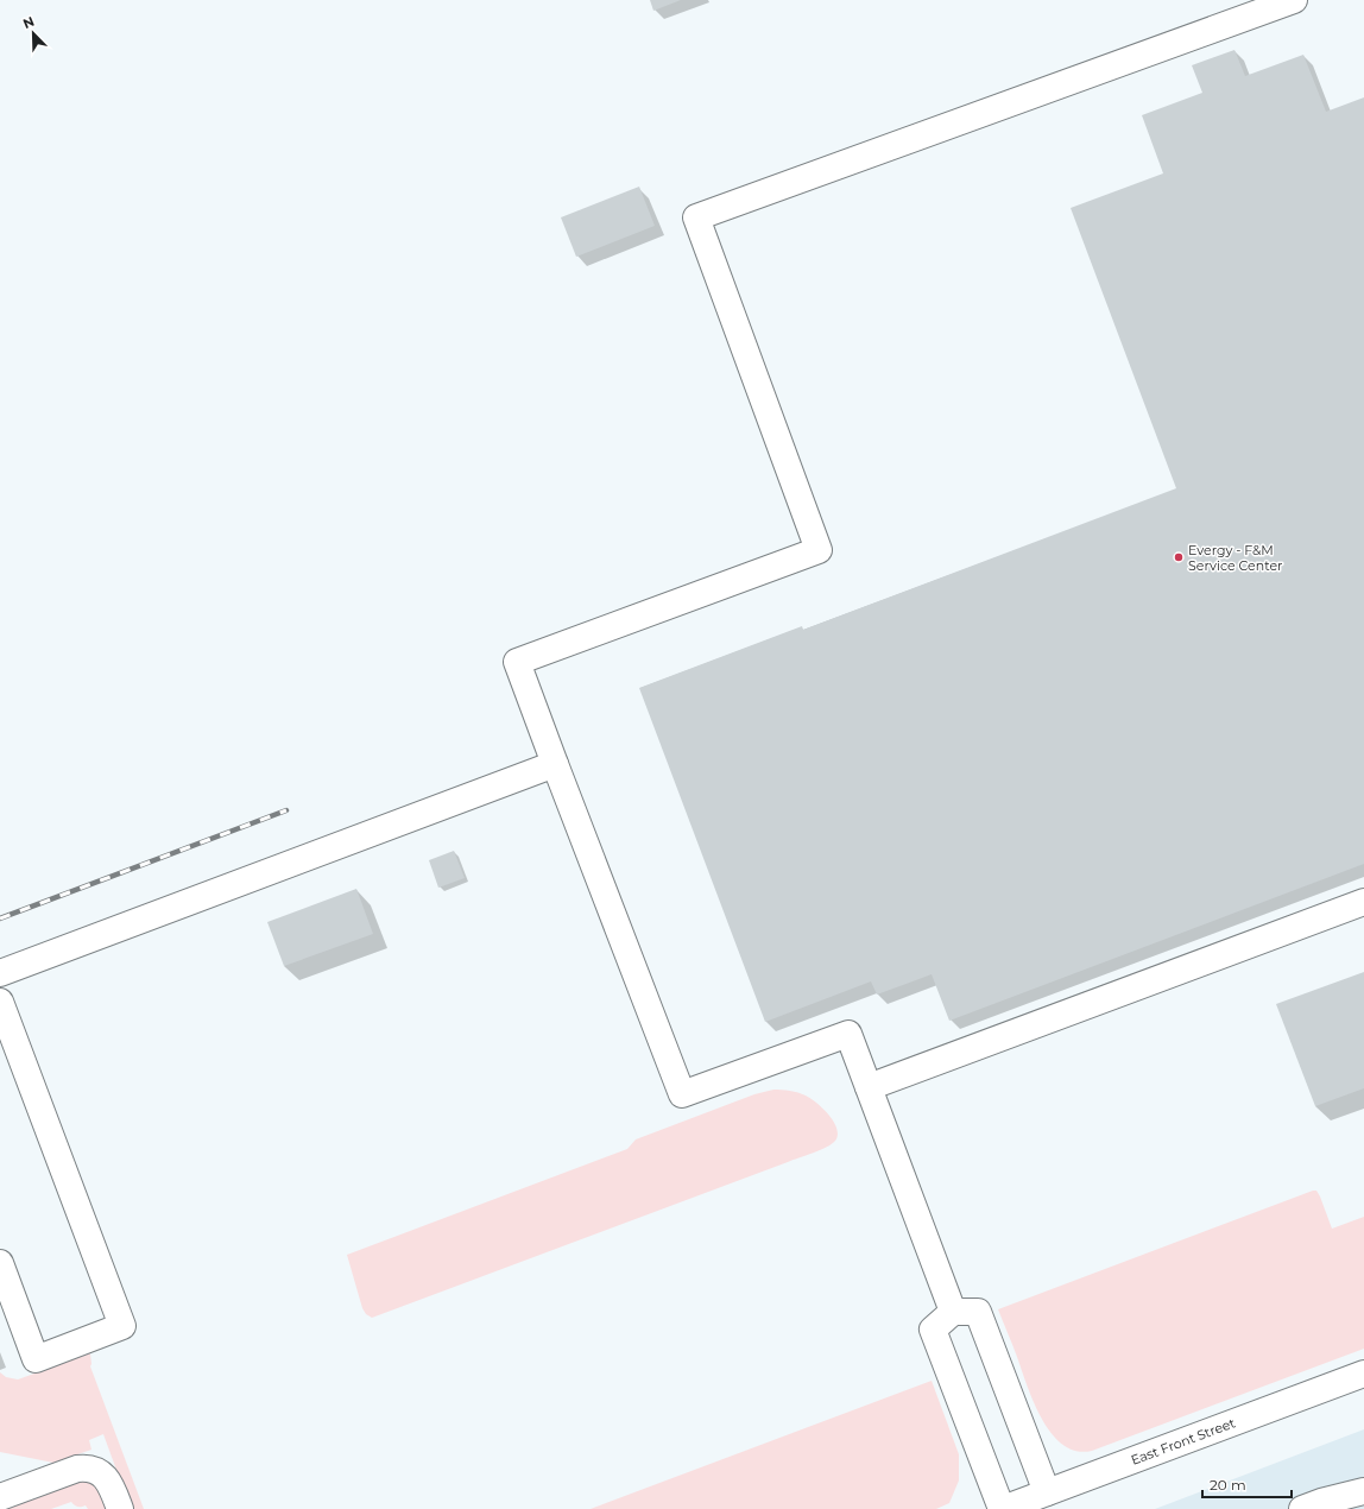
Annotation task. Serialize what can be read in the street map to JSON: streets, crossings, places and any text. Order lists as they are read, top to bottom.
{
  "streets": {
    "main road": ["East Front Street"]
  },
  "places": ["Evergy - F&M Service Center"],
  "scale_bar": "20 m",
  "north": "top left"
}
